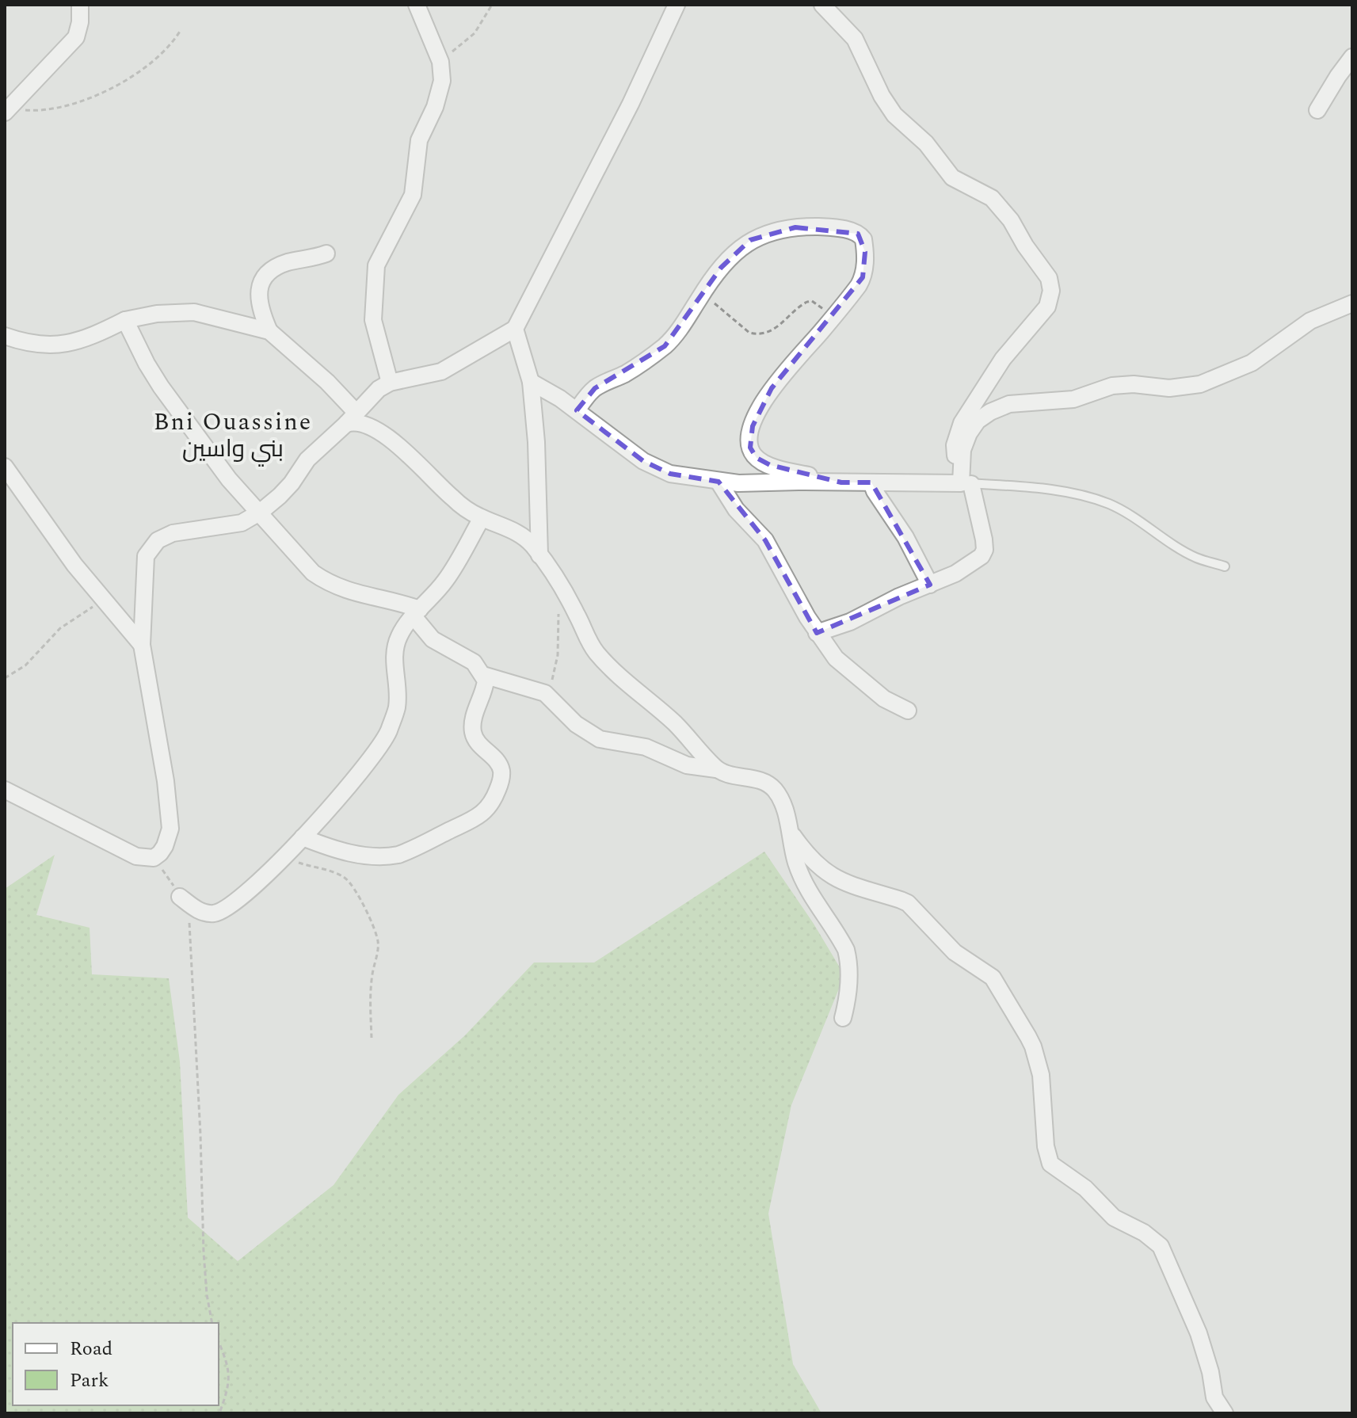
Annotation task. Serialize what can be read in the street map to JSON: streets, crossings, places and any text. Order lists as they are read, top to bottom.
{
  "districts": ["Bni Ouassine بني واسين"],
  "legend": ["Road", "Park"]
}
